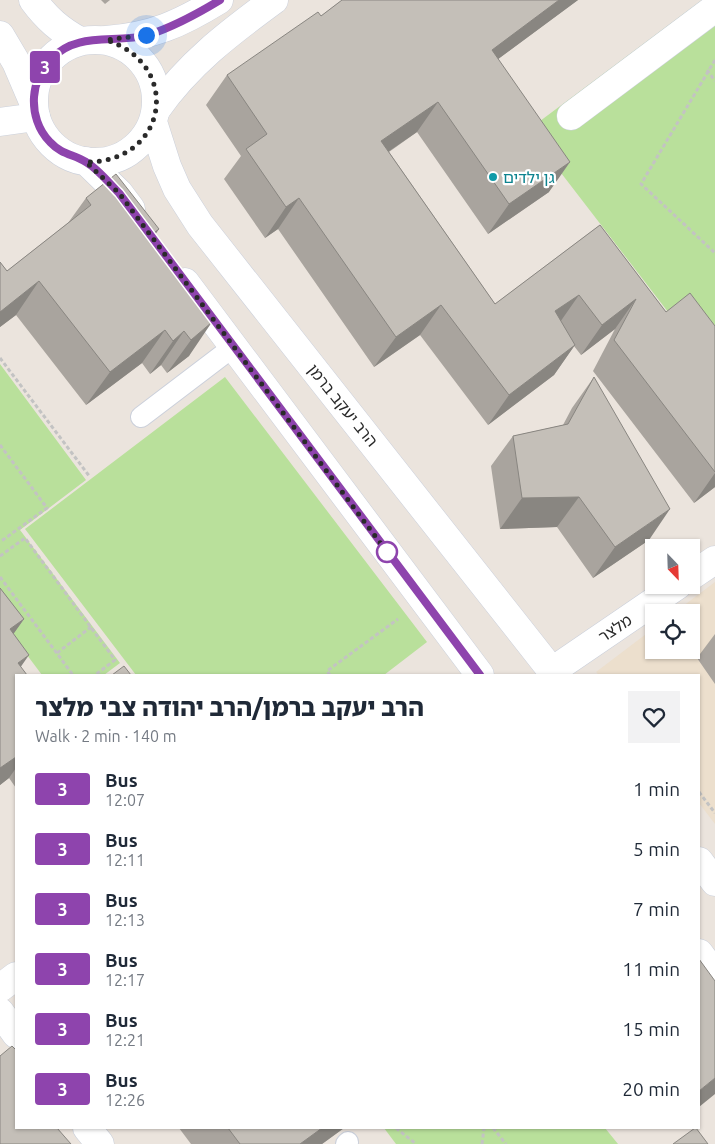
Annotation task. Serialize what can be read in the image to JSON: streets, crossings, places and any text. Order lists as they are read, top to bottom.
{
  "streets": {
    "street": ["הרב יעקב ברמן", "מלצר"]
  },
  "crossings": [
    ["הרב יעקב ברמן", "מלצר"]
  ],
  "places": ["גן ילדים"],
  "lines": ["bus line 3"],
  "north": "bottom right",
  "page": {
    "on_map": "3",
    "heading": ["הרב יעקב ברמן/הרב יהודה צבי מלצר", "Walk · 2 min · 140 m"],
    "list": [
      {
        "mark": "3",
        "name": "Bus",
        "note": "12:07",
        "value": "1 min"
      },
      {
        "mark": "3",
        "name": "Bus",
        "note": "12:11",
        "value": "5 min"
      },
      {
        "mark": "3",
        "name": "Bus",
        "note": "12:13",
        "value": "7 min"
      },
      {
        "mark": "3",
        "name": "Bus",
        "note": "12:17",
        "value": "11 min"
      },
      {
        "mark": "3",
        "name": "Bus",
        "note": "12:21",
        "value": "15 min"
      },
      {
        "mark": "3",
        "name": "Bus",
        "note": "12:26",
        "value": "20 min"
      }
    ]
  }
}
